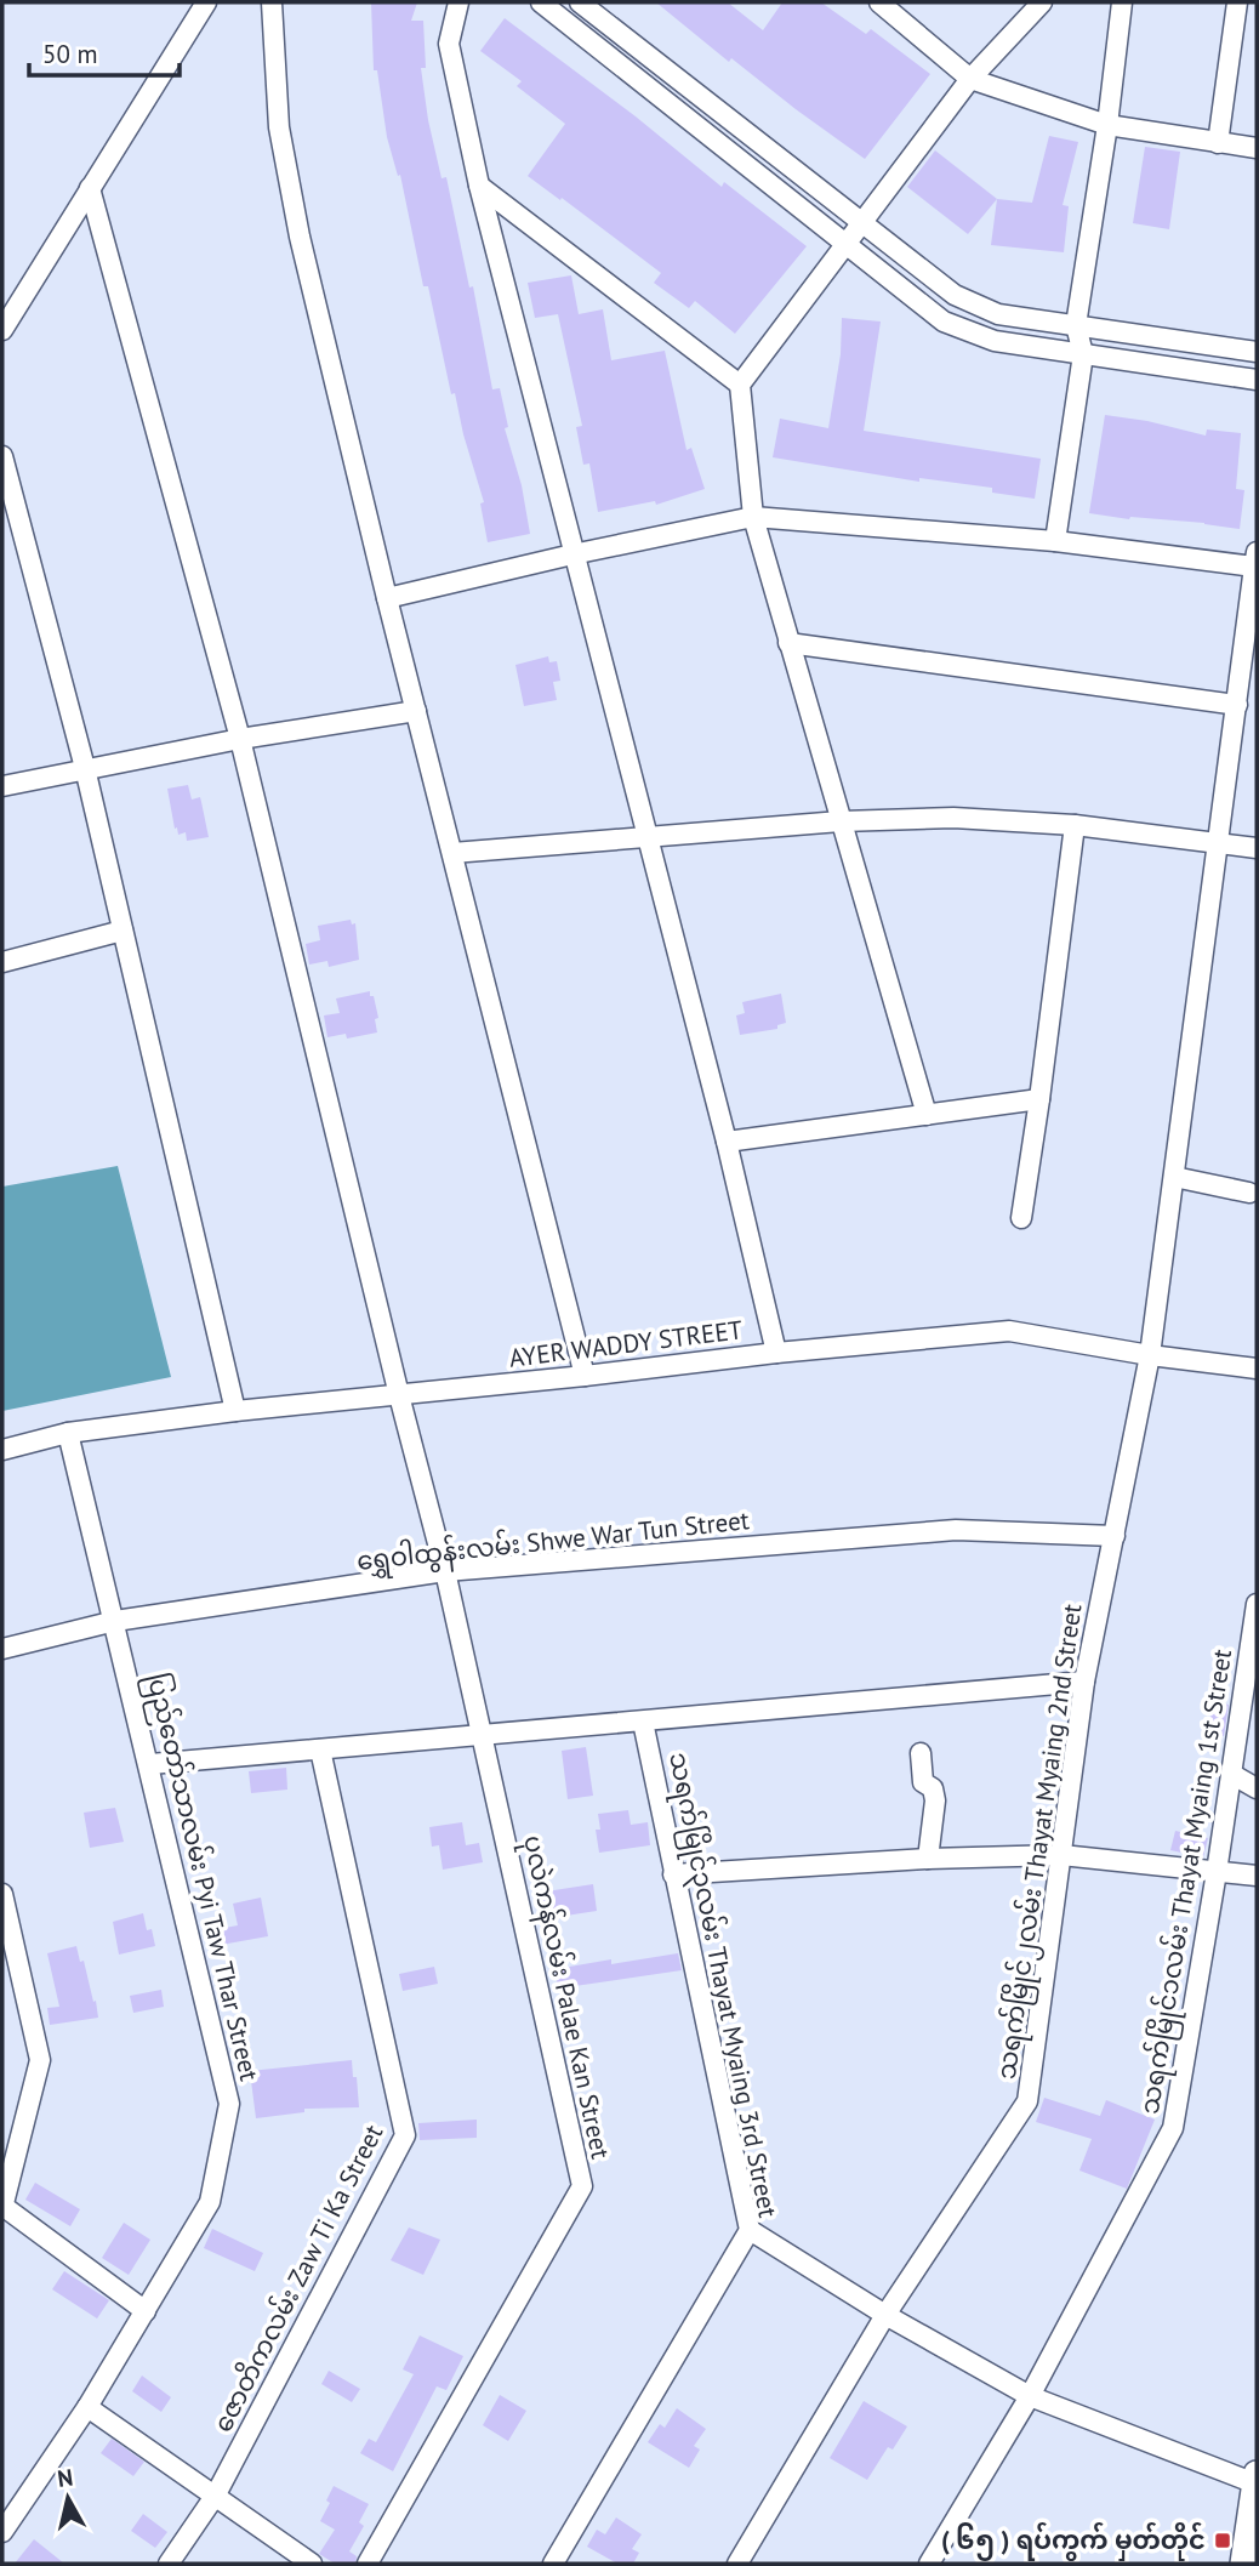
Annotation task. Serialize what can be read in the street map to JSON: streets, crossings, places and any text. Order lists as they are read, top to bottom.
{
  "streets": {
    "street": [
      "AYER WADDY STREET",
      "ရွှေဝါထွန်းလမ်း Shwe War Tun Street",
      "သရက်မြိုင်၂လမ်း Thayat Myaing 2nd Street",
      "ပြည်တော်သာလမ်း Pyi Taw Thar Street",
      "သရက်မြိုင်၁လမ်း Thayat Myaing 1st Street",
      "သရက်မြိုင်၃လမ်း Thayat Myaing 3rd Street",
      "ပုလဲကန်လမ်း Palae Kan Street",
      "ဇောတိကလမ်း Zaw Ti Ka Street"
    ]
  },
  "crossings": [
    ["AYER WADDY STREET", "သရက်မြိုင်၂လမ်း Thayat Myaing 2nd Street"],
    ["AYER WADDY STREET", "ပြည်တော်သာလမ်း Pyi Taw Thar Street"],
    ["AYER WADDY STREET", "ပုလဲကန်လမ်း Palae Kan Street"],
    ["ရွှေဝါထွန်းလမ်း Shwe War Tun Street", "သရက်မြိုင်၂လမ်း Thayat Myaing 2nd Street"],
    ["ရွှေဝါထွန်းလမ်း Shwe War Tun Street", "ပြည်တော်သာလမ်း Pyi Taw Thar Street"],
    ["ရွှေဝါထွန်းလမ်း Shwe War Tun Street", "ပုလဲကန်လမ်း Palae Kan Street"]
  ],
  "places": {
    "transit": ["( ၆၅ ) ရပ်ကွက် မှတ်တိုင်"]
  },
  "scale_bar": "50 m",
  "north": "top"
}
